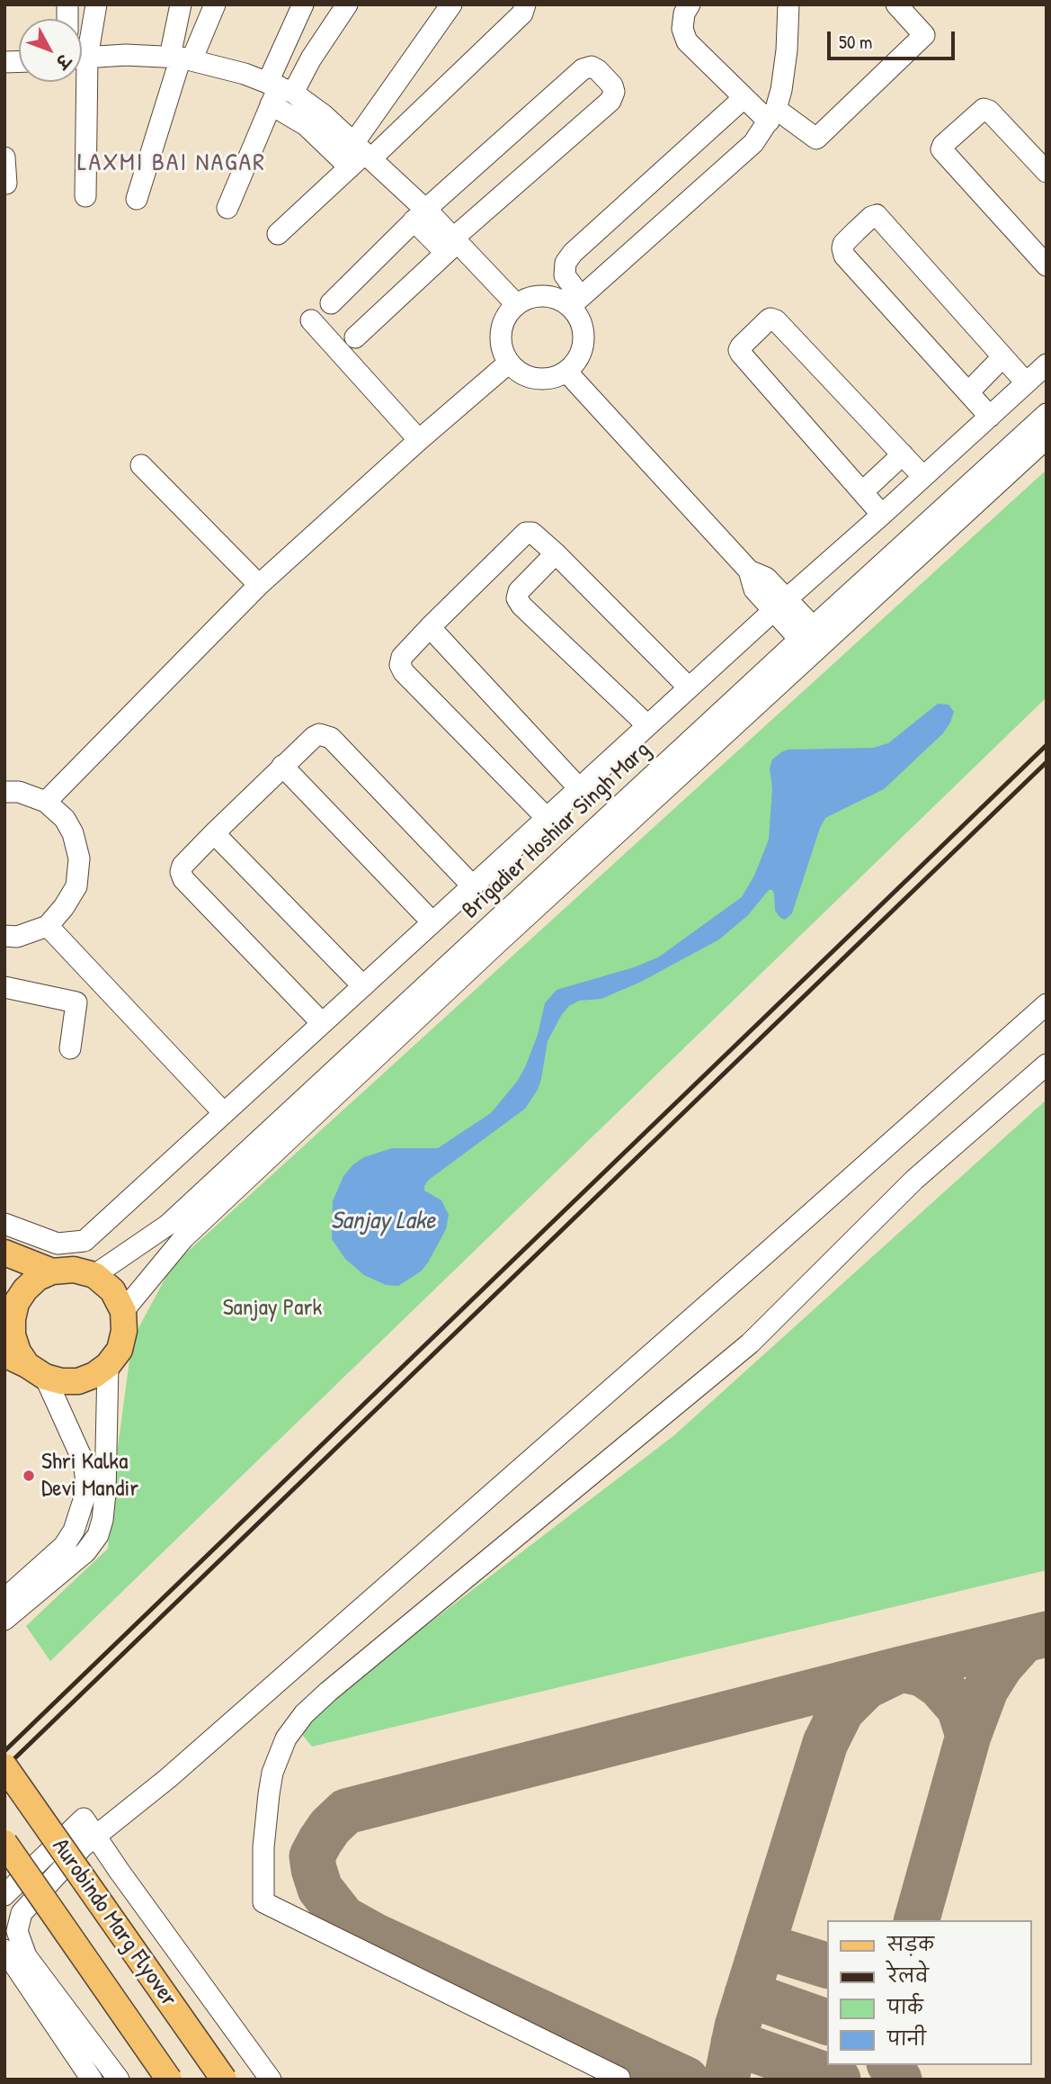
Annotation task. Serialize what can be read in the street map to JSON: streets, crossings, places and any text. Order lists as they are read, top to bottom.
{
  "streets": {
    "main road": ["Aurobindo Marg Flyover"],
    "street": ["Brigadier Hoshiar Singh Marg"]
  },
  "districts": ["LAXMI BAI NAGAR"],
  "water": ["Sanjay Lake"],
  "parks": ["Sanjay Park"],
  "places": ["Shri Kalka Devi Mandir"],
  "legend": [
    "सड़क",
    "रेलवे",
    "पार्क",
    "पानी"
  ],
  "scale_bar": "50 m",
  "north": "bottom right"
}
